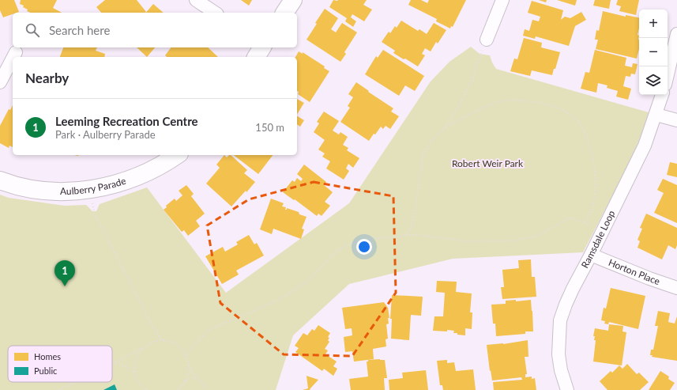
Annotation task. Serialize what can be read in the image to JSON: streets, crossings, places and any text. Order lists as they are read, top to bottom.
{
  "streets": {
    "main road": ["Aulberry Parade"],
    "street": ["Ramsdale Loop", "Horton Place"]
  },
  "crossings": [
    ["Ramsdale Loop", "Horton Place"]
  ],
  "parks": ["Robert Weir Park"],
  "legend": ["Homes", "Public"],
  "page": {
    "map_buttons": ["+", "−"],
    "search": "Search here",
    "heading": "Nearby",
    "list": [
      {
        "mark": "1",
        "name": "Leeming Recreation Centre",
        "note": "Park · Aulberry Parade",
        "value": "150 m"
      }
    ],
    "pins": "1"
  }
}
